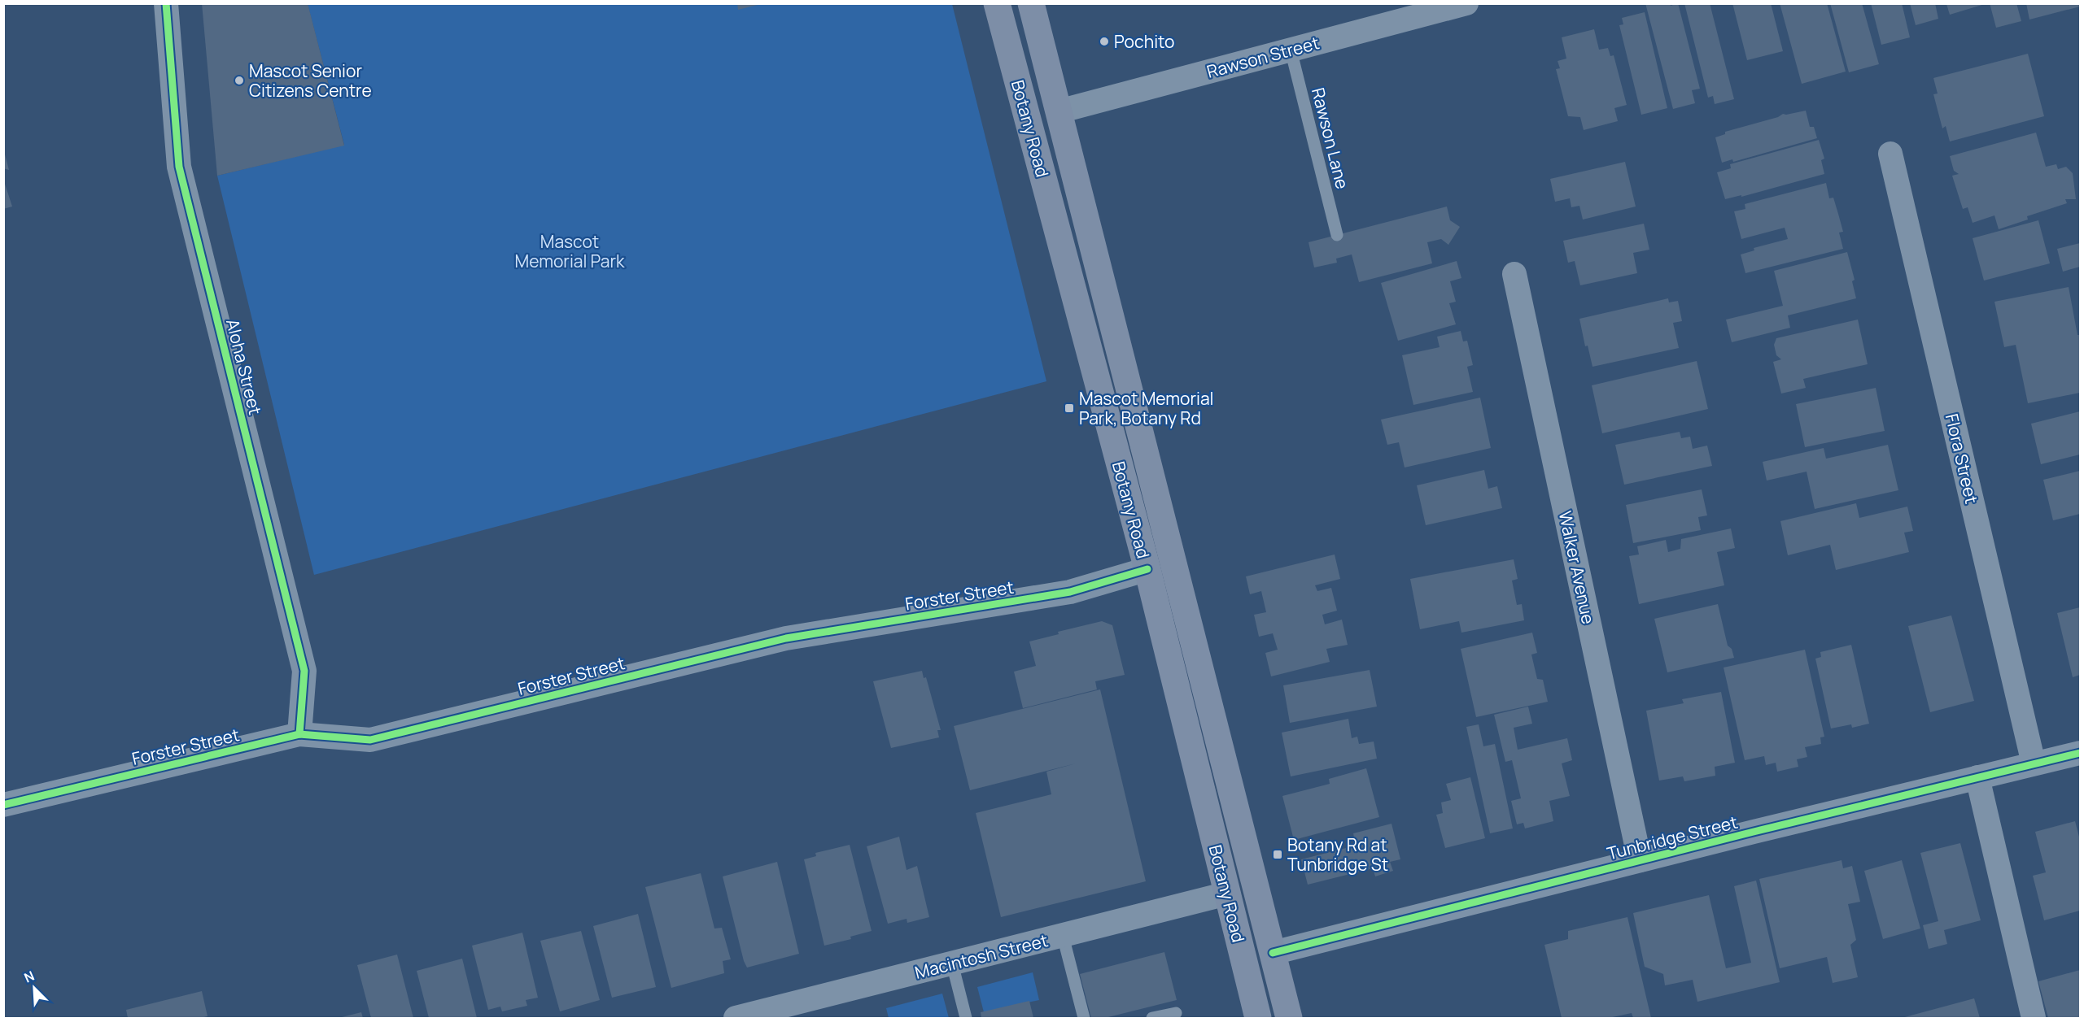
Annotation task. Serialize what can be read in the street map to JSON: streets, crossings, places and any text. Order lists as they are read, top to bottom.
{
  "streets": {
    "main road": ["Botany Road"],
    "street": [
      "Rawson Street",
      "Aloha Street",
      "Flora Street",
      "Walker Avenue",
      "Forster Street",
      "Tunbridge Street",
      "Macintosh Street"
    ],
    "lane": ["Rawson Lane"]
  },
  "crossings": [
    ["Rawson Street", "Botany Road"],
    ["Rawson Street", "Rawson Lane"],
    ["Botany Road", "Forster Street"],
    ["Botany Road", "Tunbridge Street"],
    ["Botany Road", "Macintosh Street"],
    ["Aloha Street", "Forster Street"],
    ["Flora Street", "Tunbridge Street"],
    ["Walker Avenue", "Tunbridge Street"]
  ],
  "parks": ["Mascot Memorial Park"],
  "places": {
    "other": ["Pochito", "Mascot Senior Citizens Centre"],
    "transit": ["Mascot Memorial Park, Botany Rd", "Botany Rd at Tunbridge St"]
  },
  "north": "top left"
}
